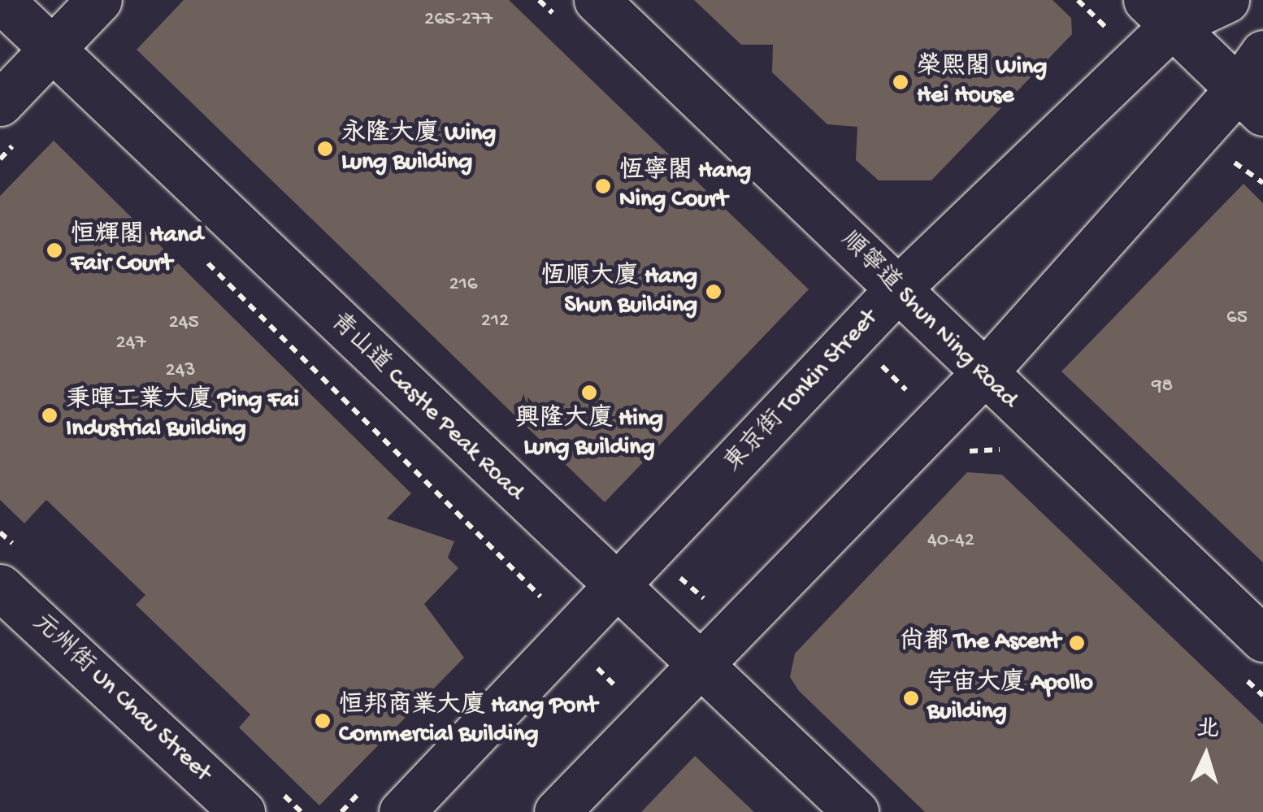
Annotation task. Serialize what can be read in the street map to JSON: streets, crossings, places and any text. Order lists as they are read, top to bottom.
{
  "streets": {
    "street": [
      "順寧道 Shun Ning Road",
      "東京街 Tonkin Street",
      "青山道 Castle Peak Road",
      "元州街 Un Chau Street"
    ]
  },
  "crossings": [
    ["順寧道 Shun Ning Road", "東京街 Tonkin Street"],
    ["東京街 Tonkin Street", "青山道 Castle Peak Road"]
  ],
  "places": [
    "榮熙閣 Wing Hei House",
    "永隆大廈 Wing Lung Building",
    "恆寧閣 Hang Ning Court",
    "恒輝閣 Hand Fair Court",
    "恆順大廈 Hang Shun Building",
    "興隆大廈 Hing Lung Building",
    "秉暉工業大廈 Ping Fai Industrial Building",
    "尚都 The Ascent",
    "宇宙大廈 Apollo Building",
    "恒邦商業大廈 Hang Pont Commercial Building"
  ],
  "house_numbers": [
    "265-277",
    "216",
    "65",
    "212",
    "245",
    "247",
    "243",
    "98",
    "40-42"
  ],
  "north": "top"
}
